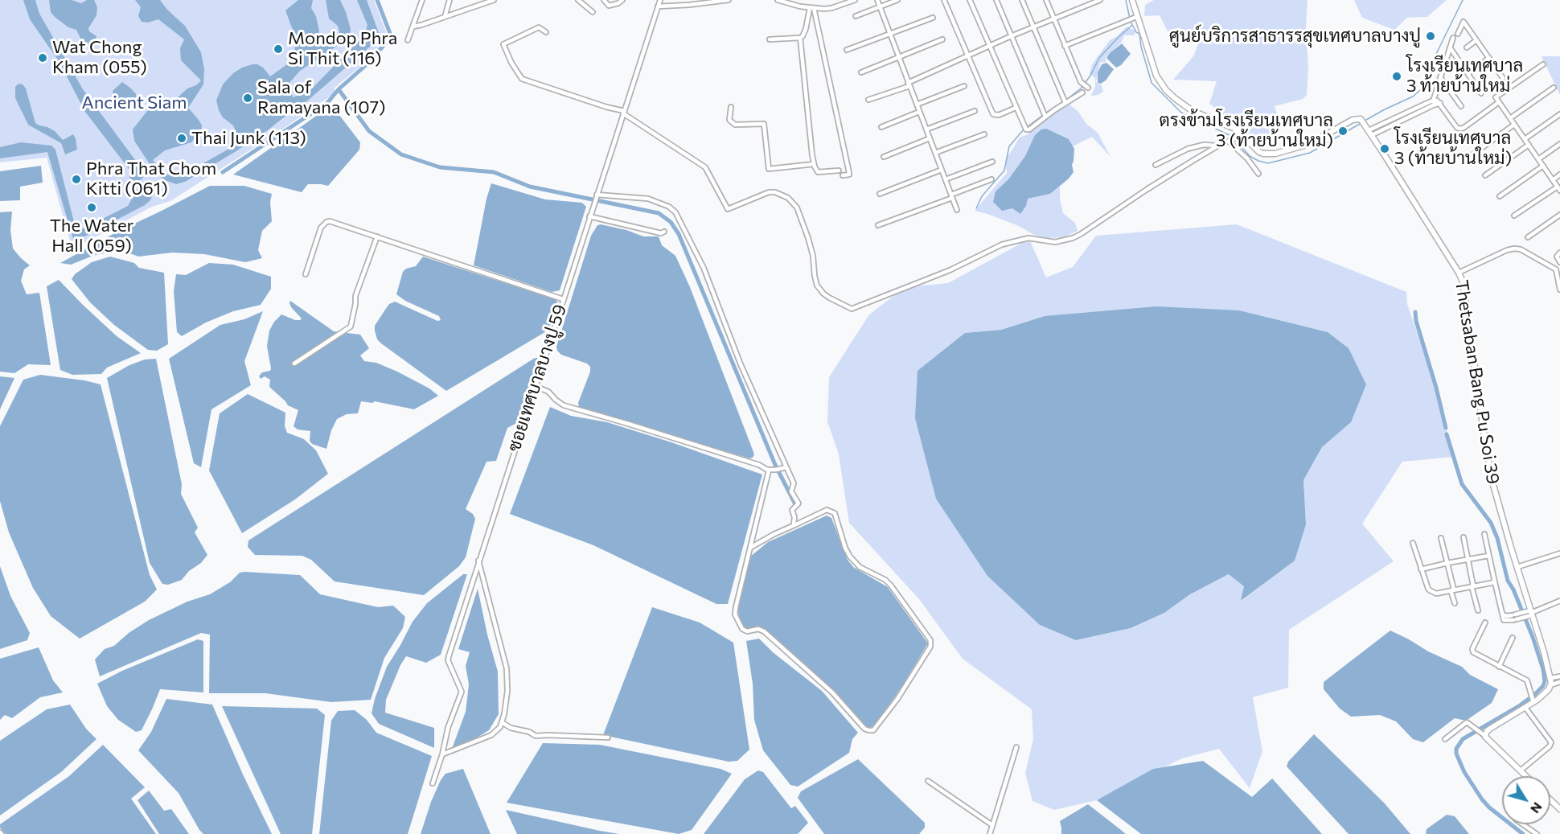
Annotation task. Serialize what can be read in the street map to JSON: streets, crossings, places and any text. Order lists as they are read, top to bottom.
{
  "streets": {
    "street": ["ซอยเทศบาลบางปู 59", "Thetsaban Bang Pu Soi 39"]
  },
  "parks": ["Ancient Siam"],
  "places": [
    "ศูนย์บริการสาธารรสุขเทศบาลบางปู",
    "Mondop Phra Si Thit (116)",
    "Wat Chong Kham (055)",
    "โรงเรียนเทศบาล 3 ท้ายบ้านใหม่",
    "Sala of Ramayana (107)",
    "ตรงข้ามโรงเรียนเทศบาล 3 (ท้ายบ้านใหม่)",
    "Thai Junk (113)",
    "โรงเรียนเทศบาล 3 (ท้ายบ้านใหม่)",
    "Phra That Chom Kitti (061)",
    "The Water Hall (059)"
  ],
  "north": "bottom right"
}
